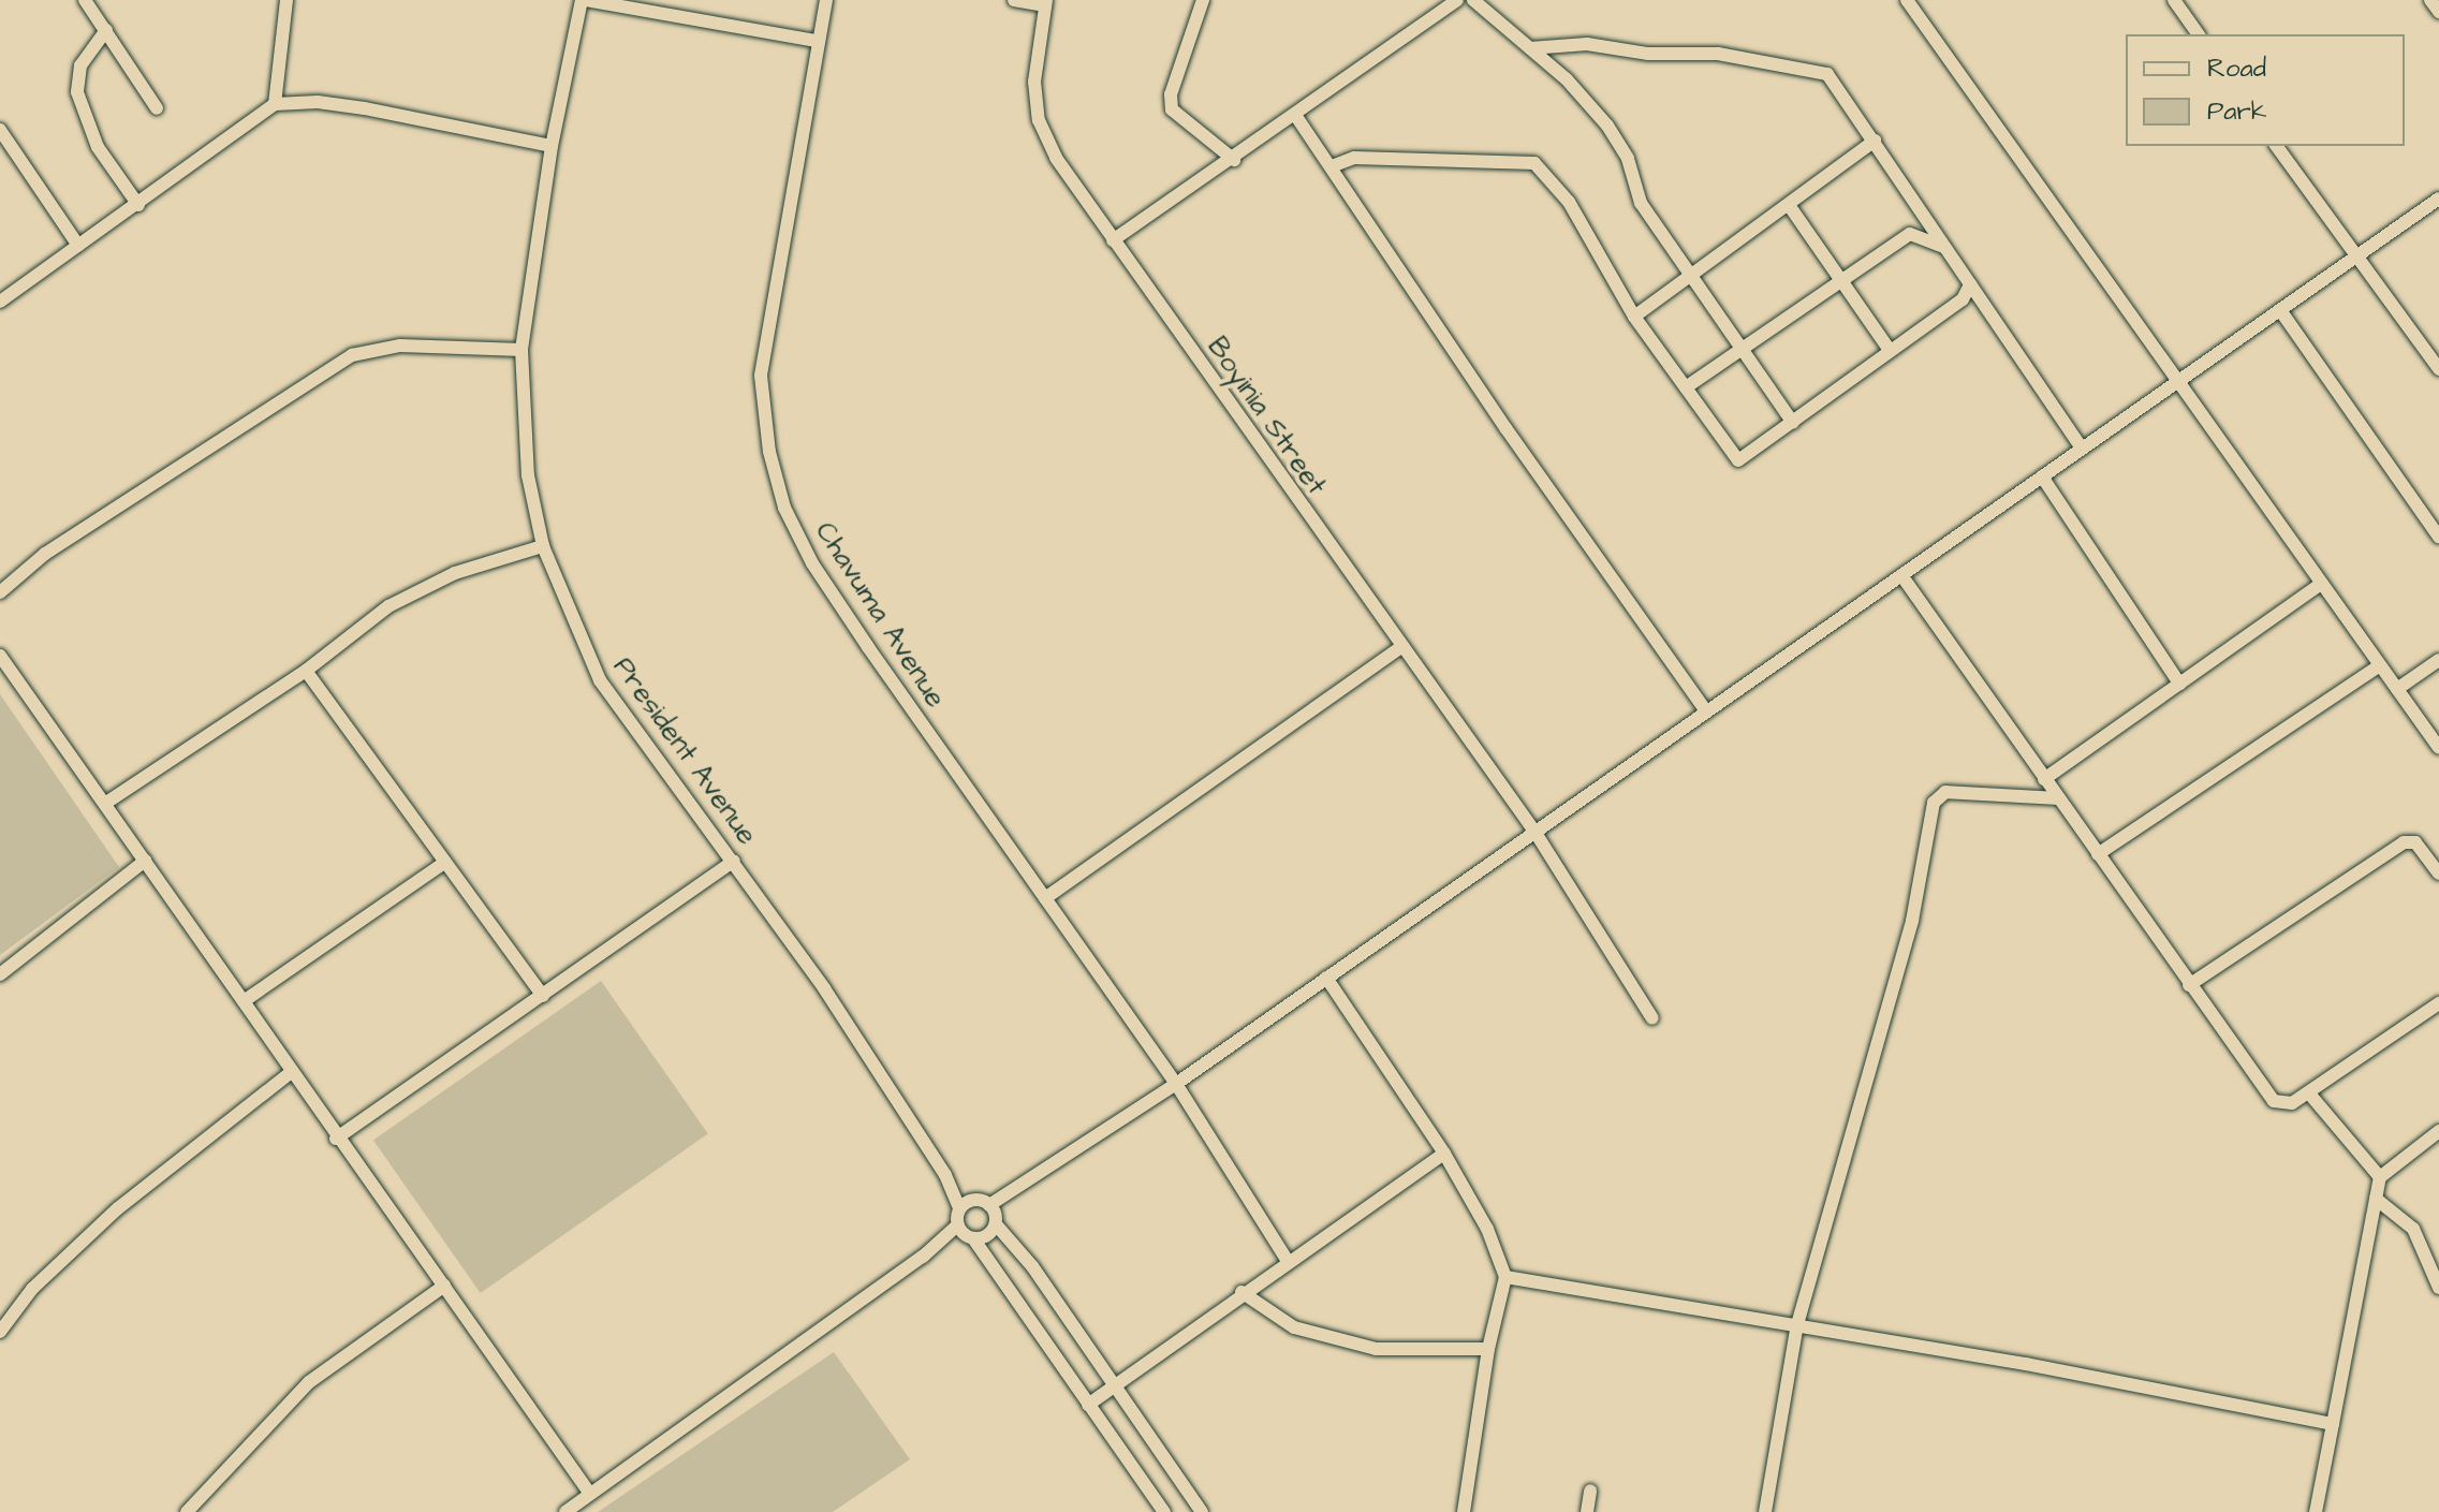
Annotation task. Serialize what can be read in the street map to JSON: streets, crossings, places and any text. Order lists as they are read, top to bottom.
{
  "streets": {
    "street": ["Boyinia Street", "Chavuma Avenue", "President Avenue"]
  },
  "legend": ["Road", "Park"]
}
